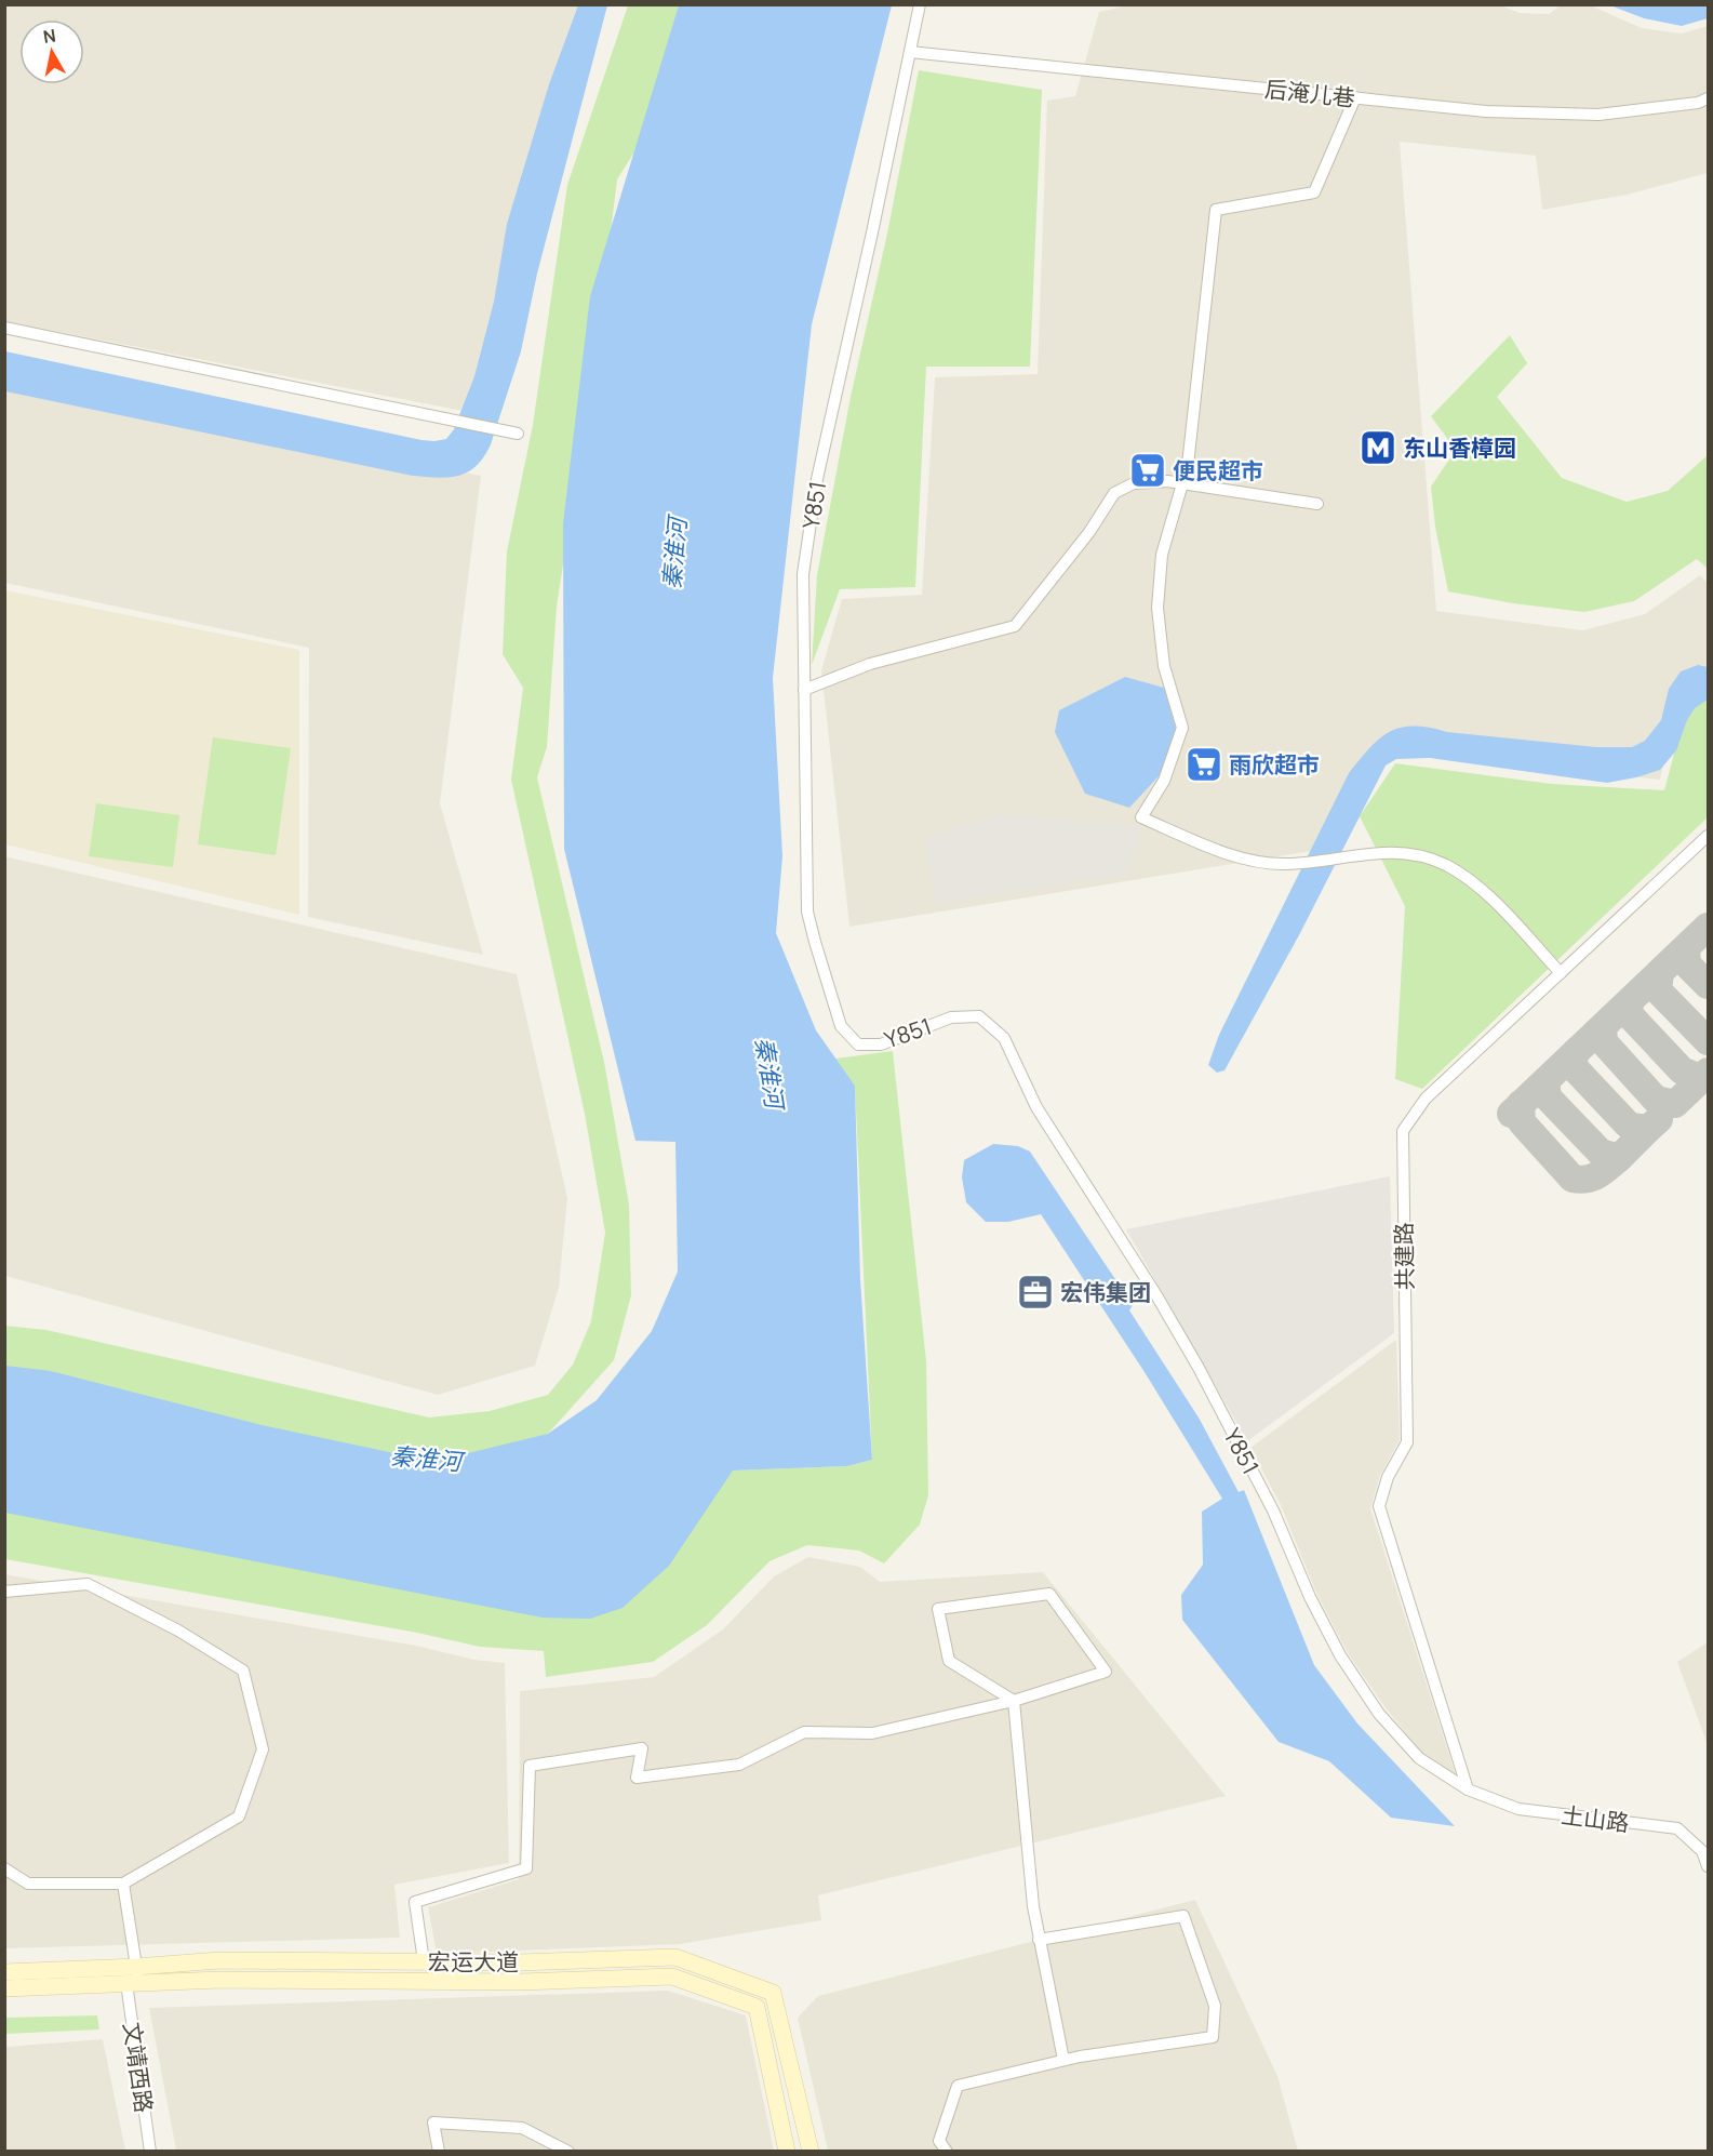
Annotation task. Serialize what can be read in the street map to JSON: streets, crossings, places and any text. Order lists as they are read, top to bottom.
{
  "streets": {
    "main road": ["宏运大道"],
    "street": [
      "后淹儿巷",
      "Y851",
      "共建路",
      "土山路",
      "文靖西路"
    ]
  },
  "crossings": [
    ["后淹儿巷", "Y851"],
    ["Y851", "共建路"],
    ["Y851", "土山路"],
    ["共建路", "土山路"],
    ["宏运大道", "文靖西路"]
  ],
  "water": ["秦淮河"],
  "places": {
    "metro station": ["东山香樟园"],
    "supermarket": ["便民超市", "雨欣超市"],
    "office": ["宏伟集团"]
  },
  "north": "top"
}
